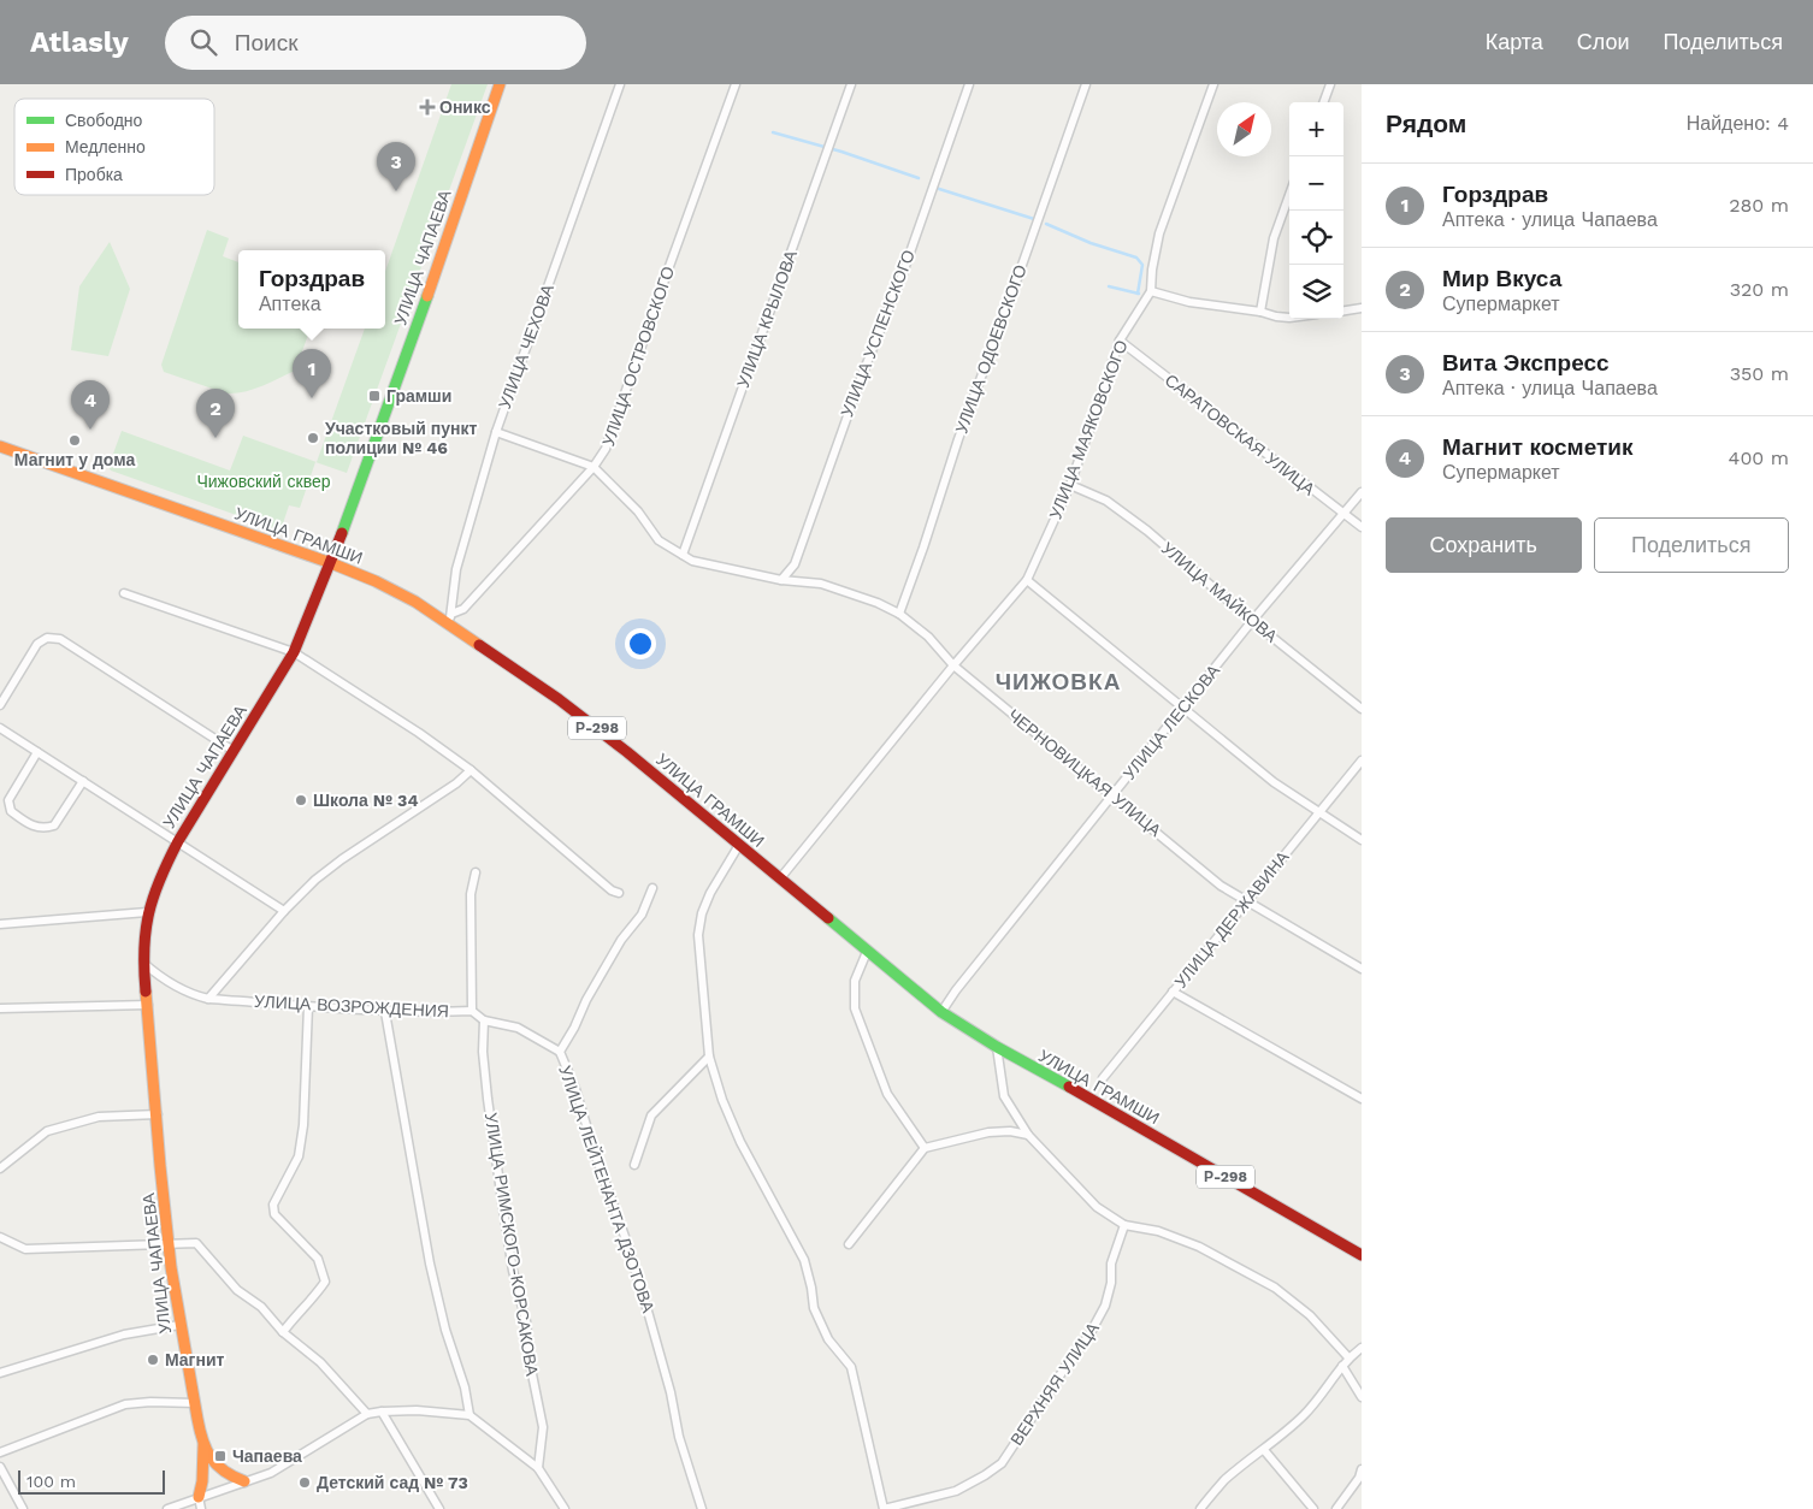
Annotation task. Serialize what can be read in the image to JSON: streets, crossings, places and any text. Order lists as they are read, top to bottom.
{
  "streets": {
    "main road": ["УЛИЦА ЧАПАЕВА", "УЛИЦА ГРАМШИ", "Р-298"],
    "street": [
      "УЛИЦА КРЫЛОВА",
      "УЛИЦА УСПЕНСКОГО",
      "УЛИЦА ЧЕХОВА",
      "УЛИЦА ОДОЕВСКОГО",
      "УЛИЦА ОСТРОВСКОГО",
      "УЛИЦА МАЯКОВСКОГО",
      "САРАТОВСКАЯ УЛИЦА",
      "УЛИЦА МАЙКОВА",
      "УЛИЦА ЛЕСКОВА",
      "ЧЕРНОВИЦКАЯ УЛИЦА",
      "УЛИЦА ДЕРЖАВИНА",
      "УЛИЦА ВОЗРОЖДЕНИЯ",
      "УЛИЦА ЛЕЙТЕНАНТА ДЗОТОВА",
      "УЛИЦА РИМСКОГО-КОРСАКОВА",
      "ВЕРХНЯЯ УЛИЦА"
    ]
  },
  "crossings": [
    ["УЛИЦА ЧАПАЕВА", "УЛИЦА ГРАМШИ"],
    ["УЛИЦА ЧАПАЕВА", "УЛИЦА ВОЗРОЖДЕНИЯ"],
    ["УЛИЦА КРЫЛОВА", "ЧЕРНОВИЦКАЯ УЛИЦА"],
    ["УЛИЦА УСПЕНСКОГО", "ЧЕРНОВИЦКАЯ УЛИЦА"],
    ["УЛИЦА ЧЕХОВА", "УЛИЦА ОСТРОВСКОГО"],
    ["УЛИЦА ЧЕХОВА", "УЛИЦА ГРАМШИ"],
    ["УЛИЦА ЧЕХОВА", "ЧЕРНОВИЦКАЯ УЛИЦА"],
    ["УЛИЦА ОДОЕВСКОГО", "ЧЕРНОВИЦКАЯ УЛИЦА"],
    ["УЛИЦА ОСТРОВСКОГО", "УЛИЦА ГРАМШИ"],
    ["УЛИЦА ОСТРОВСКОГО", "ЧЕРНОВИЦКАЯ УЛИЦА"],
    ["УЛИЦА МАЯКОВСКОГО", "САРАТОВСКАЯ УЛИЦА"],
    ["УЛИЦА МАЯКОВСКОГО", "УЛИЦА ГРАМШИ"],
    ["УЛИЦА МАЯКОВСКОГО", "УЛИЦА МАЙКОВА"],
    ["УЛИЦА МАЯКОВСКОГО", "ЧЕРНОВИЦКАЯ УЛИЦА"],
    ["САРАТОВСКАЯ УЛИЦА", "УЛИЦА ЛЕСКОВА"],
    ["УЛИЦА ГРАМШИ", "УЛИЦА ЛЕСКОВА"],
    ["УЛИЦА МАЙКОВА", "УЛИЦА ЛЕСКОВА"],
    ["УЛИЦА ЛЕСКОВА", "ЧЕРНОВИЦКАЯ УЛИЦА"],
    ["ЧЕРНОВИЦКАЯ УЛИЦА", "УЛИЦА ДЕРЖАВИНА"],
    ["УЛИЦА ВОЗРОЖДЕНИЯ", "УЛИЦА ЛЕЙТЕНАНТА ДЗОТОВА"],
    ["УЛИЦА ВОЗРОЖДЕНИЯ", "УЛИЦА РИМСКОГО-КОРСАКОВА"]
  ],
  "districts": ["ЧИЖОВКА"],
  "parks": ["Чижовский сквер"],
  "places": {
    "health": ["Оникс"],
    "transit": ["Грамши", "Чапаева"],
    "other": [
      "Участковый пункт полиции № 46",
      "Магнит у дома",
      "Школа № 34",
      "Магнит",
      "Детский сад № 73"
    ]
  },
  "legend": ["Свободно", "Медленно", "Пробка"],
  "scale_bar": "100 m",
  "north": "top right",
  "page": {
    "header": "Atlasly",
    "search": "Поиск",
    "nav": ["Карта", "Слои", "Поделиться"],
    "heading": ["Рядом", "Найдено: 4"],
    "map_buttons": ["+", "−"],
    "pins": [
      "3",
      "1",
      "4",
      "2"
    ],
    "list": [
      {
        "mark": "1",
        "name": "Горздрав",
        "note": "Аптека · улица Чапаева",
        "value": "280 m"
      },
      {
        "mark": "2",
        "name": "Мир Вкуса",
        "note": "Супермаркет",
        "value": "320 m"
      },
      {
        "mark": "3",
        "name": "Вита Экспресс",
        "note": "Аптека · улица Чапаева",
        "value": "350 m"
      },
      {
        "mark": "4",
        "name": "Магнит косметик",
        "note": "Супермаркет",
        "value": "400 m"
      }
    ],
    "popup": ["Горздрав", "Аптека"],
    "buttons": ["Сохранить", "Поделиться"],
    "scale": "100 m"
  }
}
